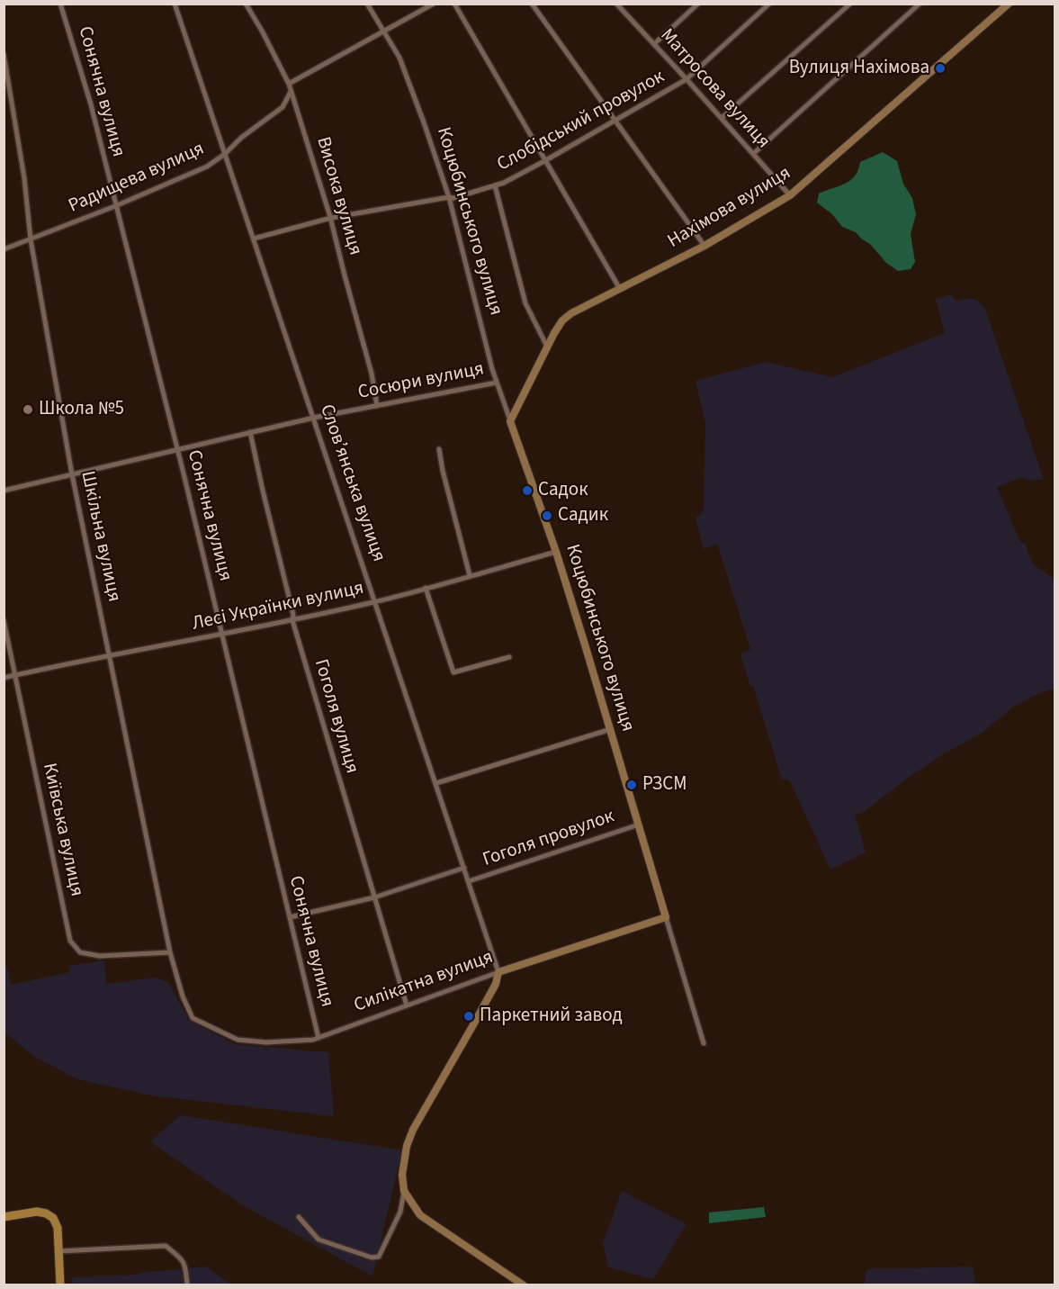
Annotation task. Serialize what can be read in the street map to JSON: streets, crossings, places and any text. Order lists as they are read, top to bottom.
{
  "streets": {
    "street": [
      "Матросова вулиця",
      "Сонячна вулиця",
      "Слобідський провулок",
      "Радищева вулиця",
      "Висока вулиця",
      "Нахімова вулиця",
      "Коцюбинського вулиця",
      "Сосюри вулиця",
      "Слов’янська вулиця",
      "Шкільна вулиця",
      "Лесі Українки вулиця",
      "Гоголя вулиця",
      "Київська вулиця",
      "Гоголя провулок",
      "Силікатна вулиця"
    ]
  },
  "crossings": [
    ["Матросова вулиця", "Слобідський провулок"],
    ["Матросова вулиця", "Нахімова вулиця"],
    ["Сонячна вулиця", "Радищева вулиця"],
    ["Сонячна вулиця", "Сосюри вулиця"],
    ["Сонячна вулиця", "Лесі Українки вулиця"],
    ["Сонячна вулиця", "Гоголя провулок"],
    ["Сонячна вулиця", "Силікатна вулиця"],
    ["Слобідський провулок", "Висока вулиця"],
    ["Слобідський провулок", "Коцюбинського вулиця"],
    ["Слобідський провулок", "Слов’янська вулиця"],
    ["Радищева вулиця", "Висока вулиця"],
    ["Радищева вулиця", "Слов’янська вулиця"],
    ["Радищева вулиця", "Шкільна вулиця"],
    ["Висока вулиця", "Сосюри вулиця"],
    ["Нахімова вулиця", "Коцюбинського вулиця"],
    ["Коцюбинського вулиця", "Сосюри вулиця"],
    ["Коцюбинського вулиця", "Лесі Українки вулиця"],
    ["Коцюбинського вулиця", "Гоголя провулок"],
    ["Коцюбинського вулиця", "Силікатна вулиця"],
    ["Сосюри вулиця", "Слов’янська вулиця"],
    ["Сосюри вулиця", "Шкільна вулиця"],
    ["Сосюри вулиця", "Гоголя вулиця"],
    ["Слов’янська вулиця", "Лесі Українки вулиця"],
    ["Слов’янська вулиця", "Гоголя провулок"],
    ["Слов’янська вулиця", "Силікатна вулиця"],
    ["Шкільна вулиця", "Лесі Українки вулиця"],
    ["Шкільна вулиця", "Київська вулиця"],
    ["Шкільна вулиця", "Силікатна вулиця"],
    ["Лесі Українки вулиця", "Гоголя вулиця"],
    ["Лесі Українки вулиця", "Київська вулиця"],
    ["Гоголя вулиця", "Гоголя провулок"],
    ["Гоголя вулиця", "Силікатна вулиця"]
  ],
  "places": [
    "Вулиця Нахімова",
    "Школа №5",
    "Садок",
    "Садик",
    "РЗСМ",
    "Паркетний завод"
  ]
}
